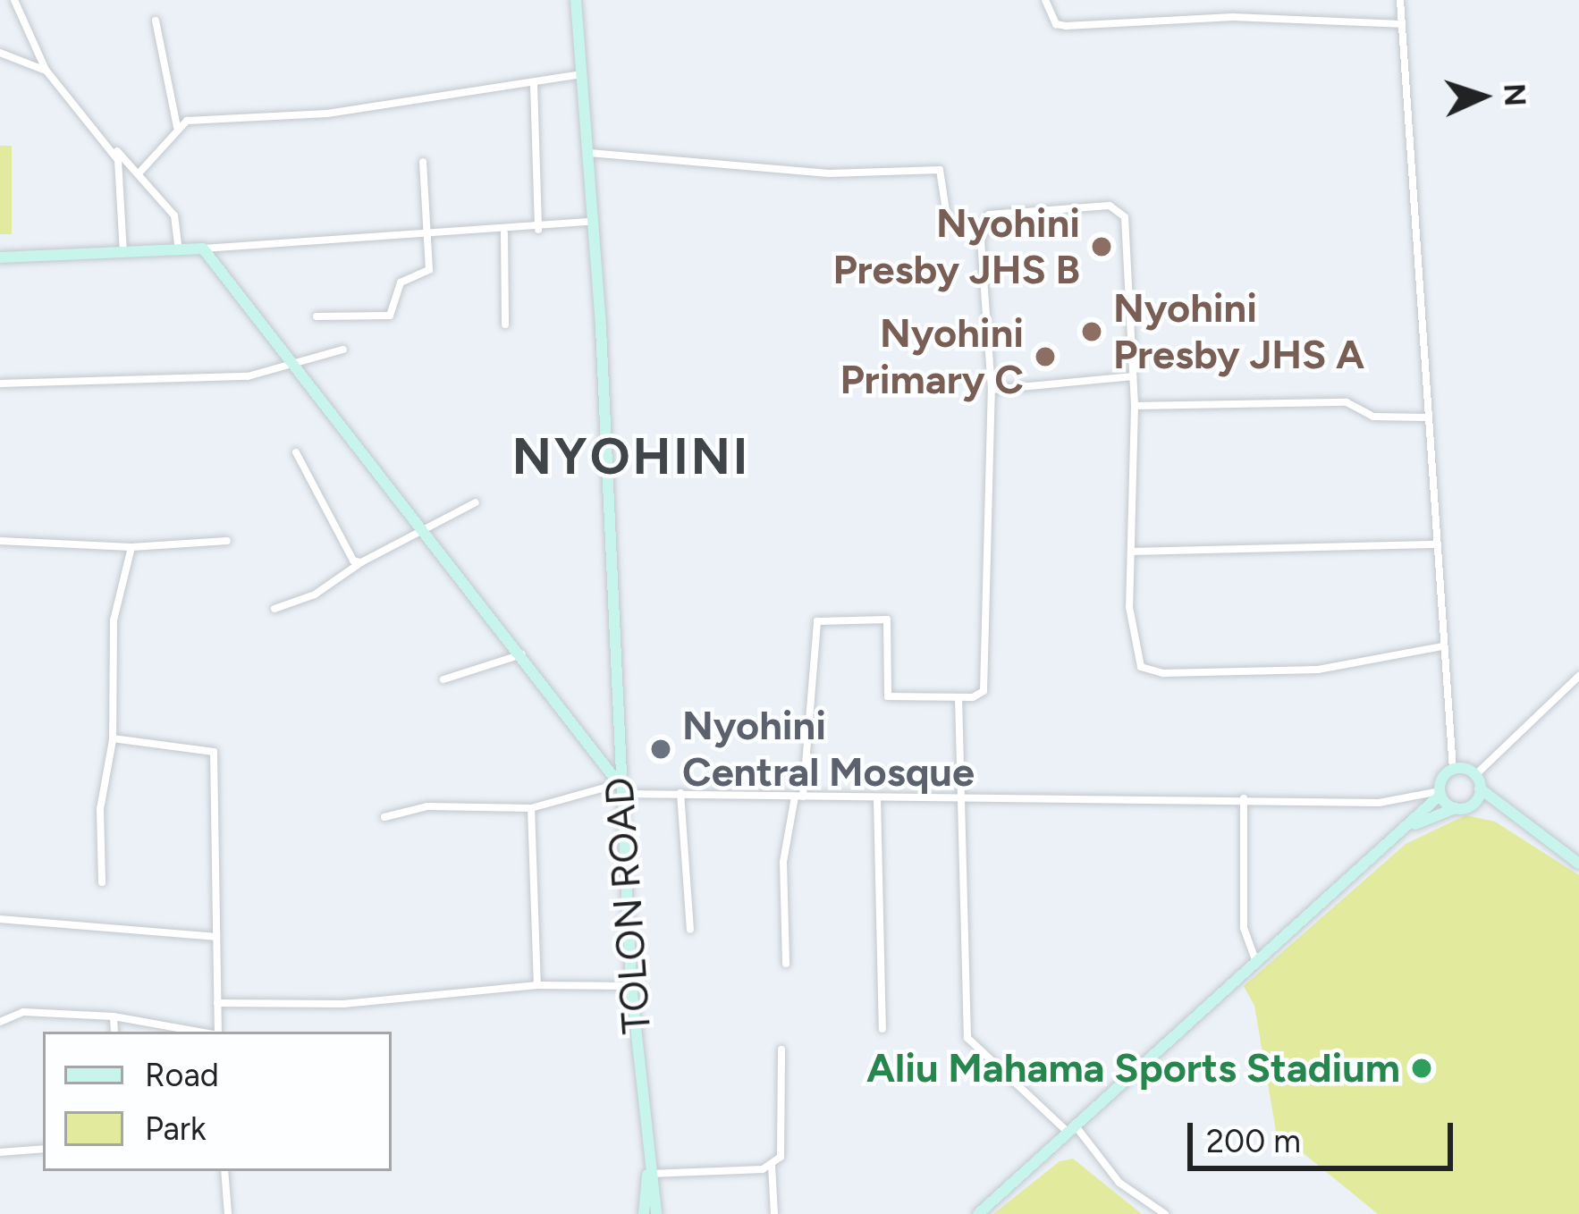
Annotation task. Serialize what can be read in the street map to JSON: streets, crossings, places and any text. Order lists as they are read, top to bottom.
{
  "streets": {
    "main road": ["TOLON ROAD"]
  },
  "districts": ["NYOHINI"],
  "places": [
    "Nyohini Presby JHS B",
    "Nyohini Presby JHS A",
    "Nyohini Primary C",
    "Nyohini Central Mosque",
    "Aliu Mahama Sports Stadium"
  ],
  "legend": ["Road", "Park"],
  "scale_bar": "200 m",
  "north": "right"
}
